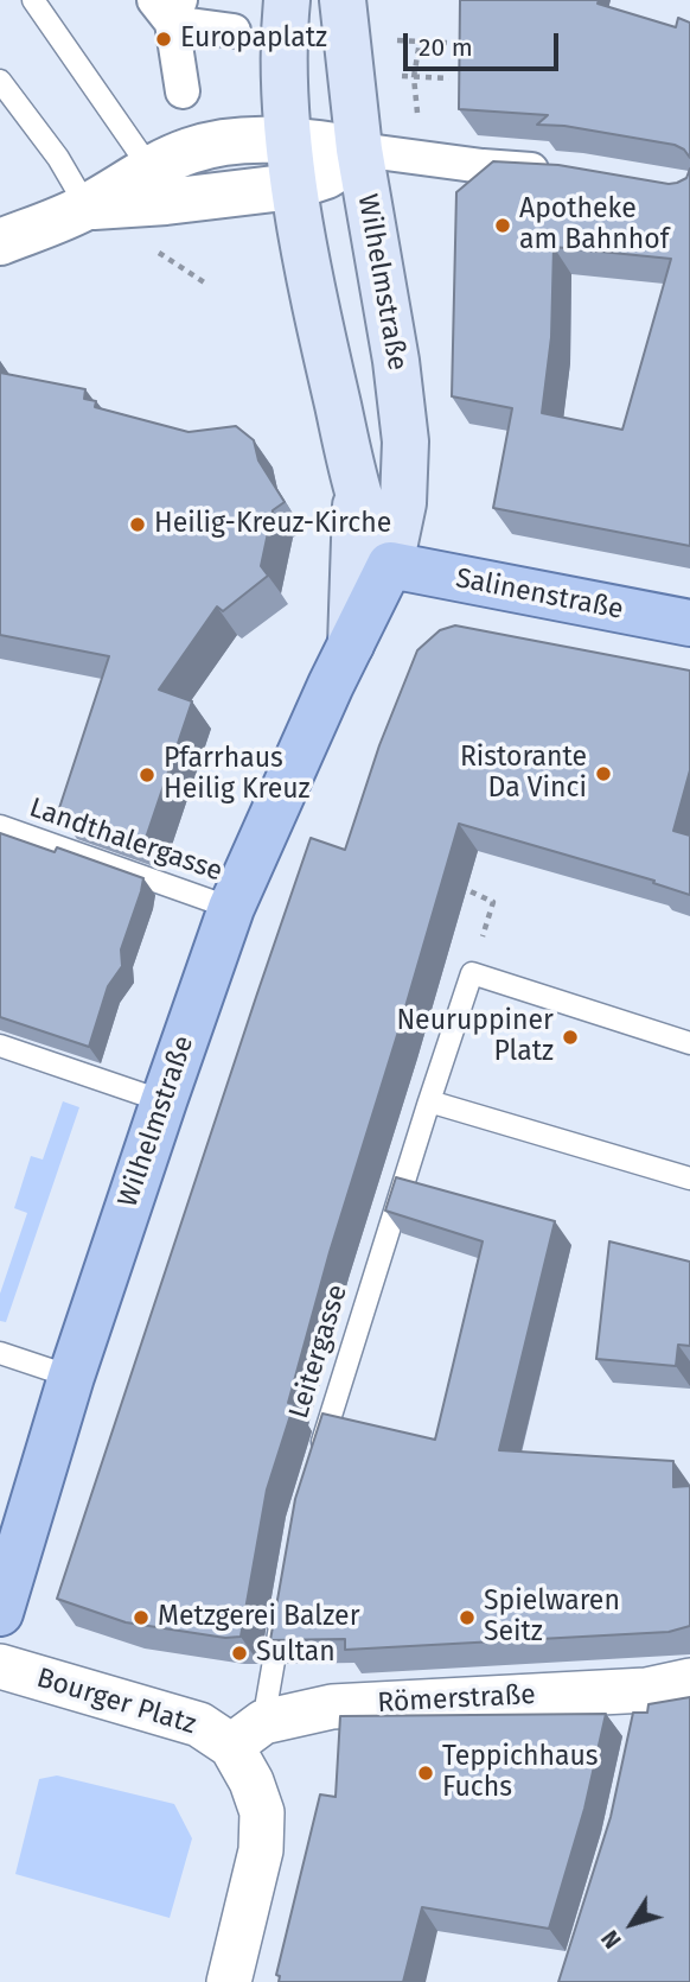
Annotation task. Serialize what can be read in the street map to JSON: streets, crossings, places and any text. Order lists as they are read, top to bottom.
{
  "streets": {
    "main road": ["Wilhelmstraße", "Salinenstraße"],
    "street": ["Römerstraße", "Bourger Platz"],
    "lane": ["Landthalergasse", "Leitergasse"]
  },
  "crossings": [
    ["Wilhelmstraße", "Salinenstraße"],
    ["Wilhelmstraße", "Landthalergasse"],
    ["Römerstraße", "Bourger Platz"]
  ],
  "places": [
    "Europaplatz",
    "Apotheke am Bahnhof",
    "Heilig-Kreuz-Kirche",
    "Ristorante Da Vinci",
    "Pfarrhaus Heilig Kreuz",
    "Neuruppiner Platz",
    "Metzgerei Balzer",
    "Spielwaren Seitz",
    "Sultan",
    "Teppichhaus Fuchs"
  ],
  "scale_bar": "20 m",
  "north": "bottom left"
}
